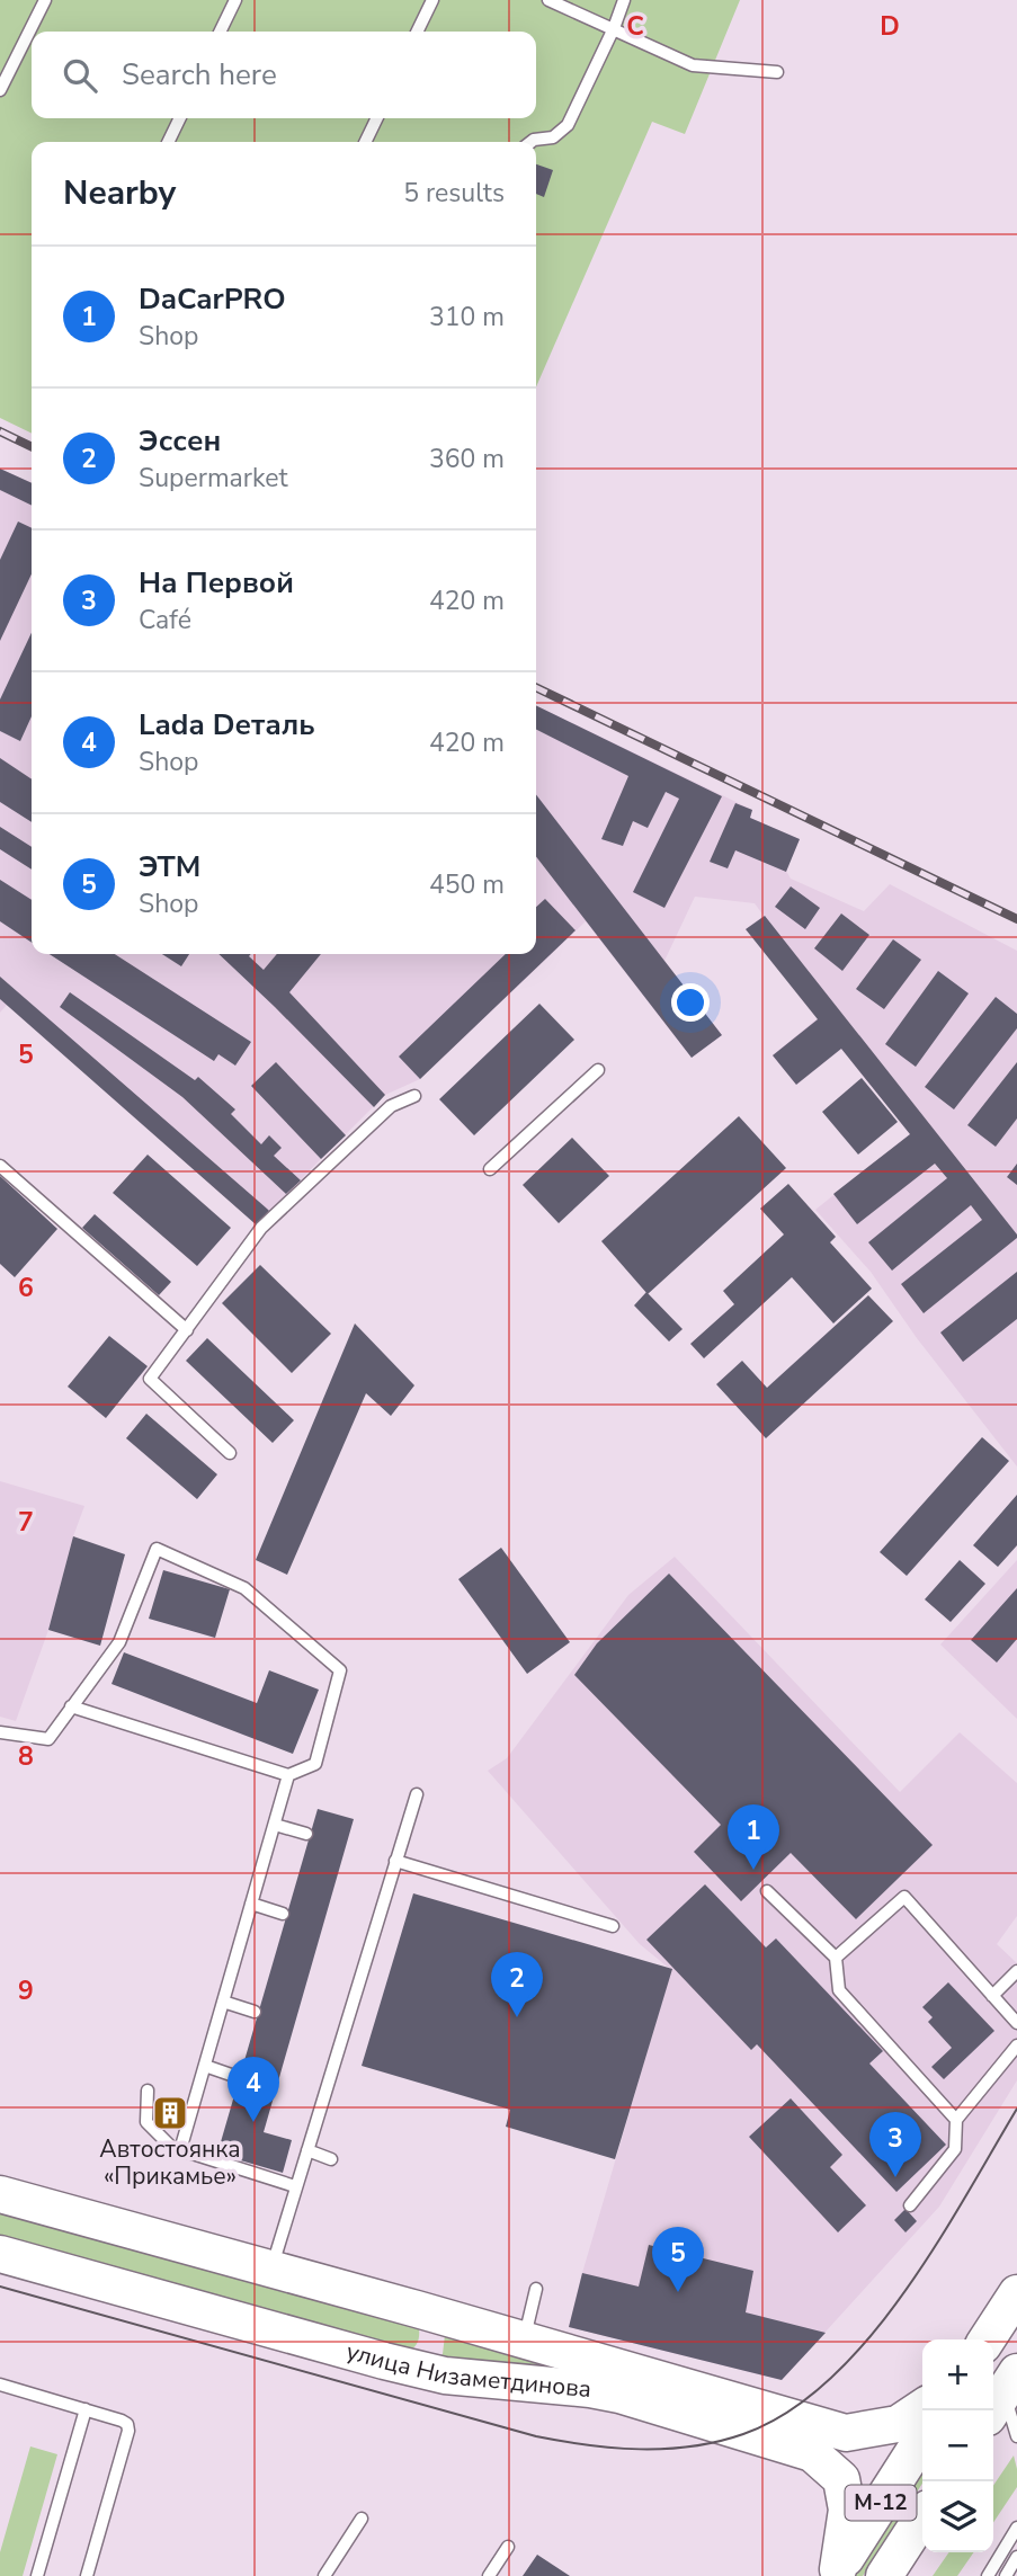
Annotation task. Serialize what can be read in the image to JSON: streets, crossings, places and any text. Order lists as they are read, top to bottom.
{
  "streets": {
    "main road": ["улица Низаметдинова", "М-12"]
  },
  "crossings": [
    ["улица Низаметдинова", "М-12"]
  ],
  "places": {
    "building": ["Автостоянка «Прикамье»"]
  },
  "page": {
    "search": "Search here",
    "heading": ["Nearby", "5 results"],
    "list": [
      {
        "mark": "1",
        "name": "DaCarPRO",
        "note": "Shop",
        "value": "310 m"
      },
      {
        "mark": "2",
        "name": "Эссен",
        "note": "Supermarket",
        "value": "360 m"
      },
      {
        "mark": "3",
        "name": "На Первой",
        "note": "Café",
        "value": "420 m"
      },
      {
        "mark": "4",
        "name": "Lada Dеталь",
        "note": "Shop",
        "value": "420 m"
      },
      {
        "mark": "5",
        "name": "ЭТМ",
        "note": "Shop",
        "value": "450 m"
      }
    ],
    "pins": [
      "1",
      "2",
      "4",
      "3",
      "5"
    ],
    "map_buttons": ["+", "−"]
  },
  "grid": {
    "columns": ["C", "D"],
    "rows": [
      "5",
      "6",
      "7",
      "8",
      "9"
    ]
  }
}
